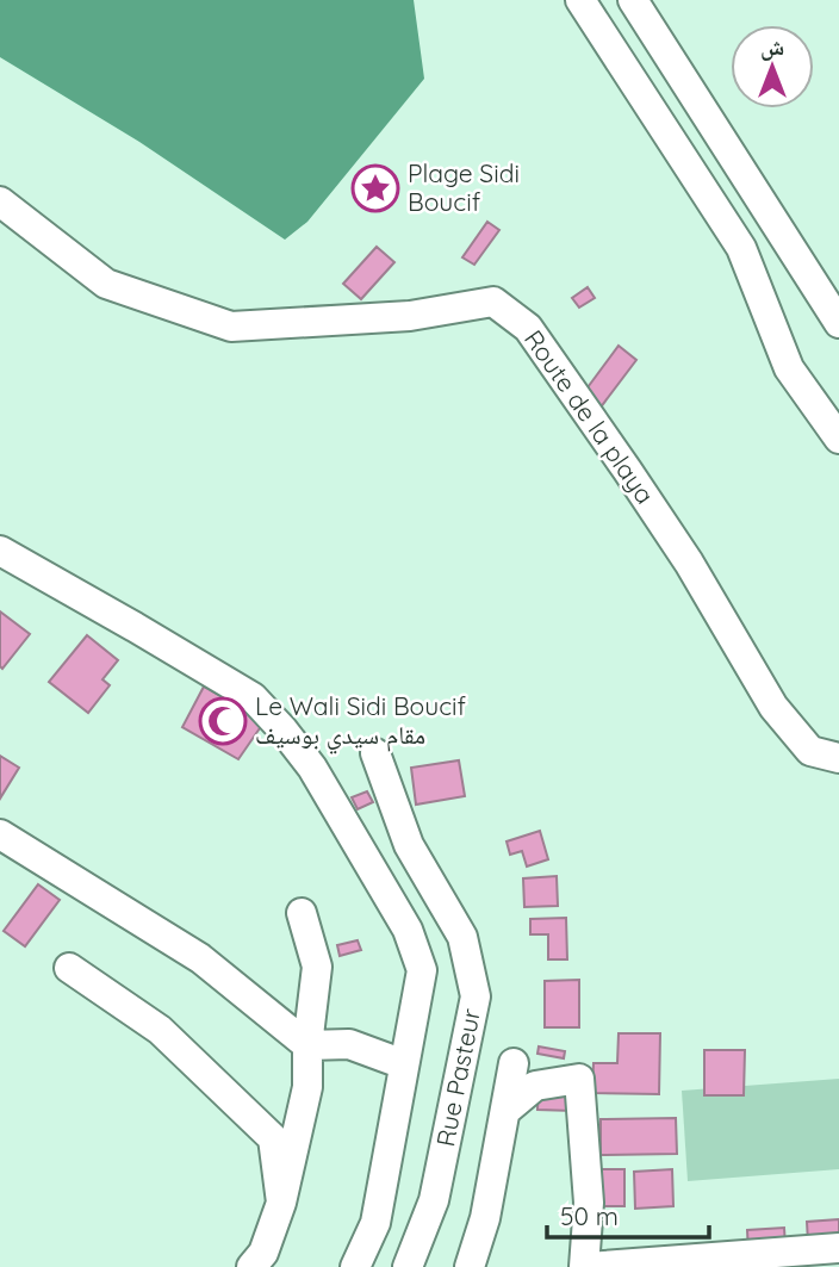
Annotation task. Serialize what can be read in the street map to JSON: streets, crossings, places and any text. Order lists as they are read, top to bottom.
{
  "streets": {
    "street": ["Route de la playa", "Rue Pasteur"]
  },
  "places": {
    "place": ["Plage Sidi Boucif"],
    "mosque": ["Le Wali Sidi Boucif مقام سيدي بوسيف"]
  },
  "scale_bar": "50 m",
  "north": "top"
}
